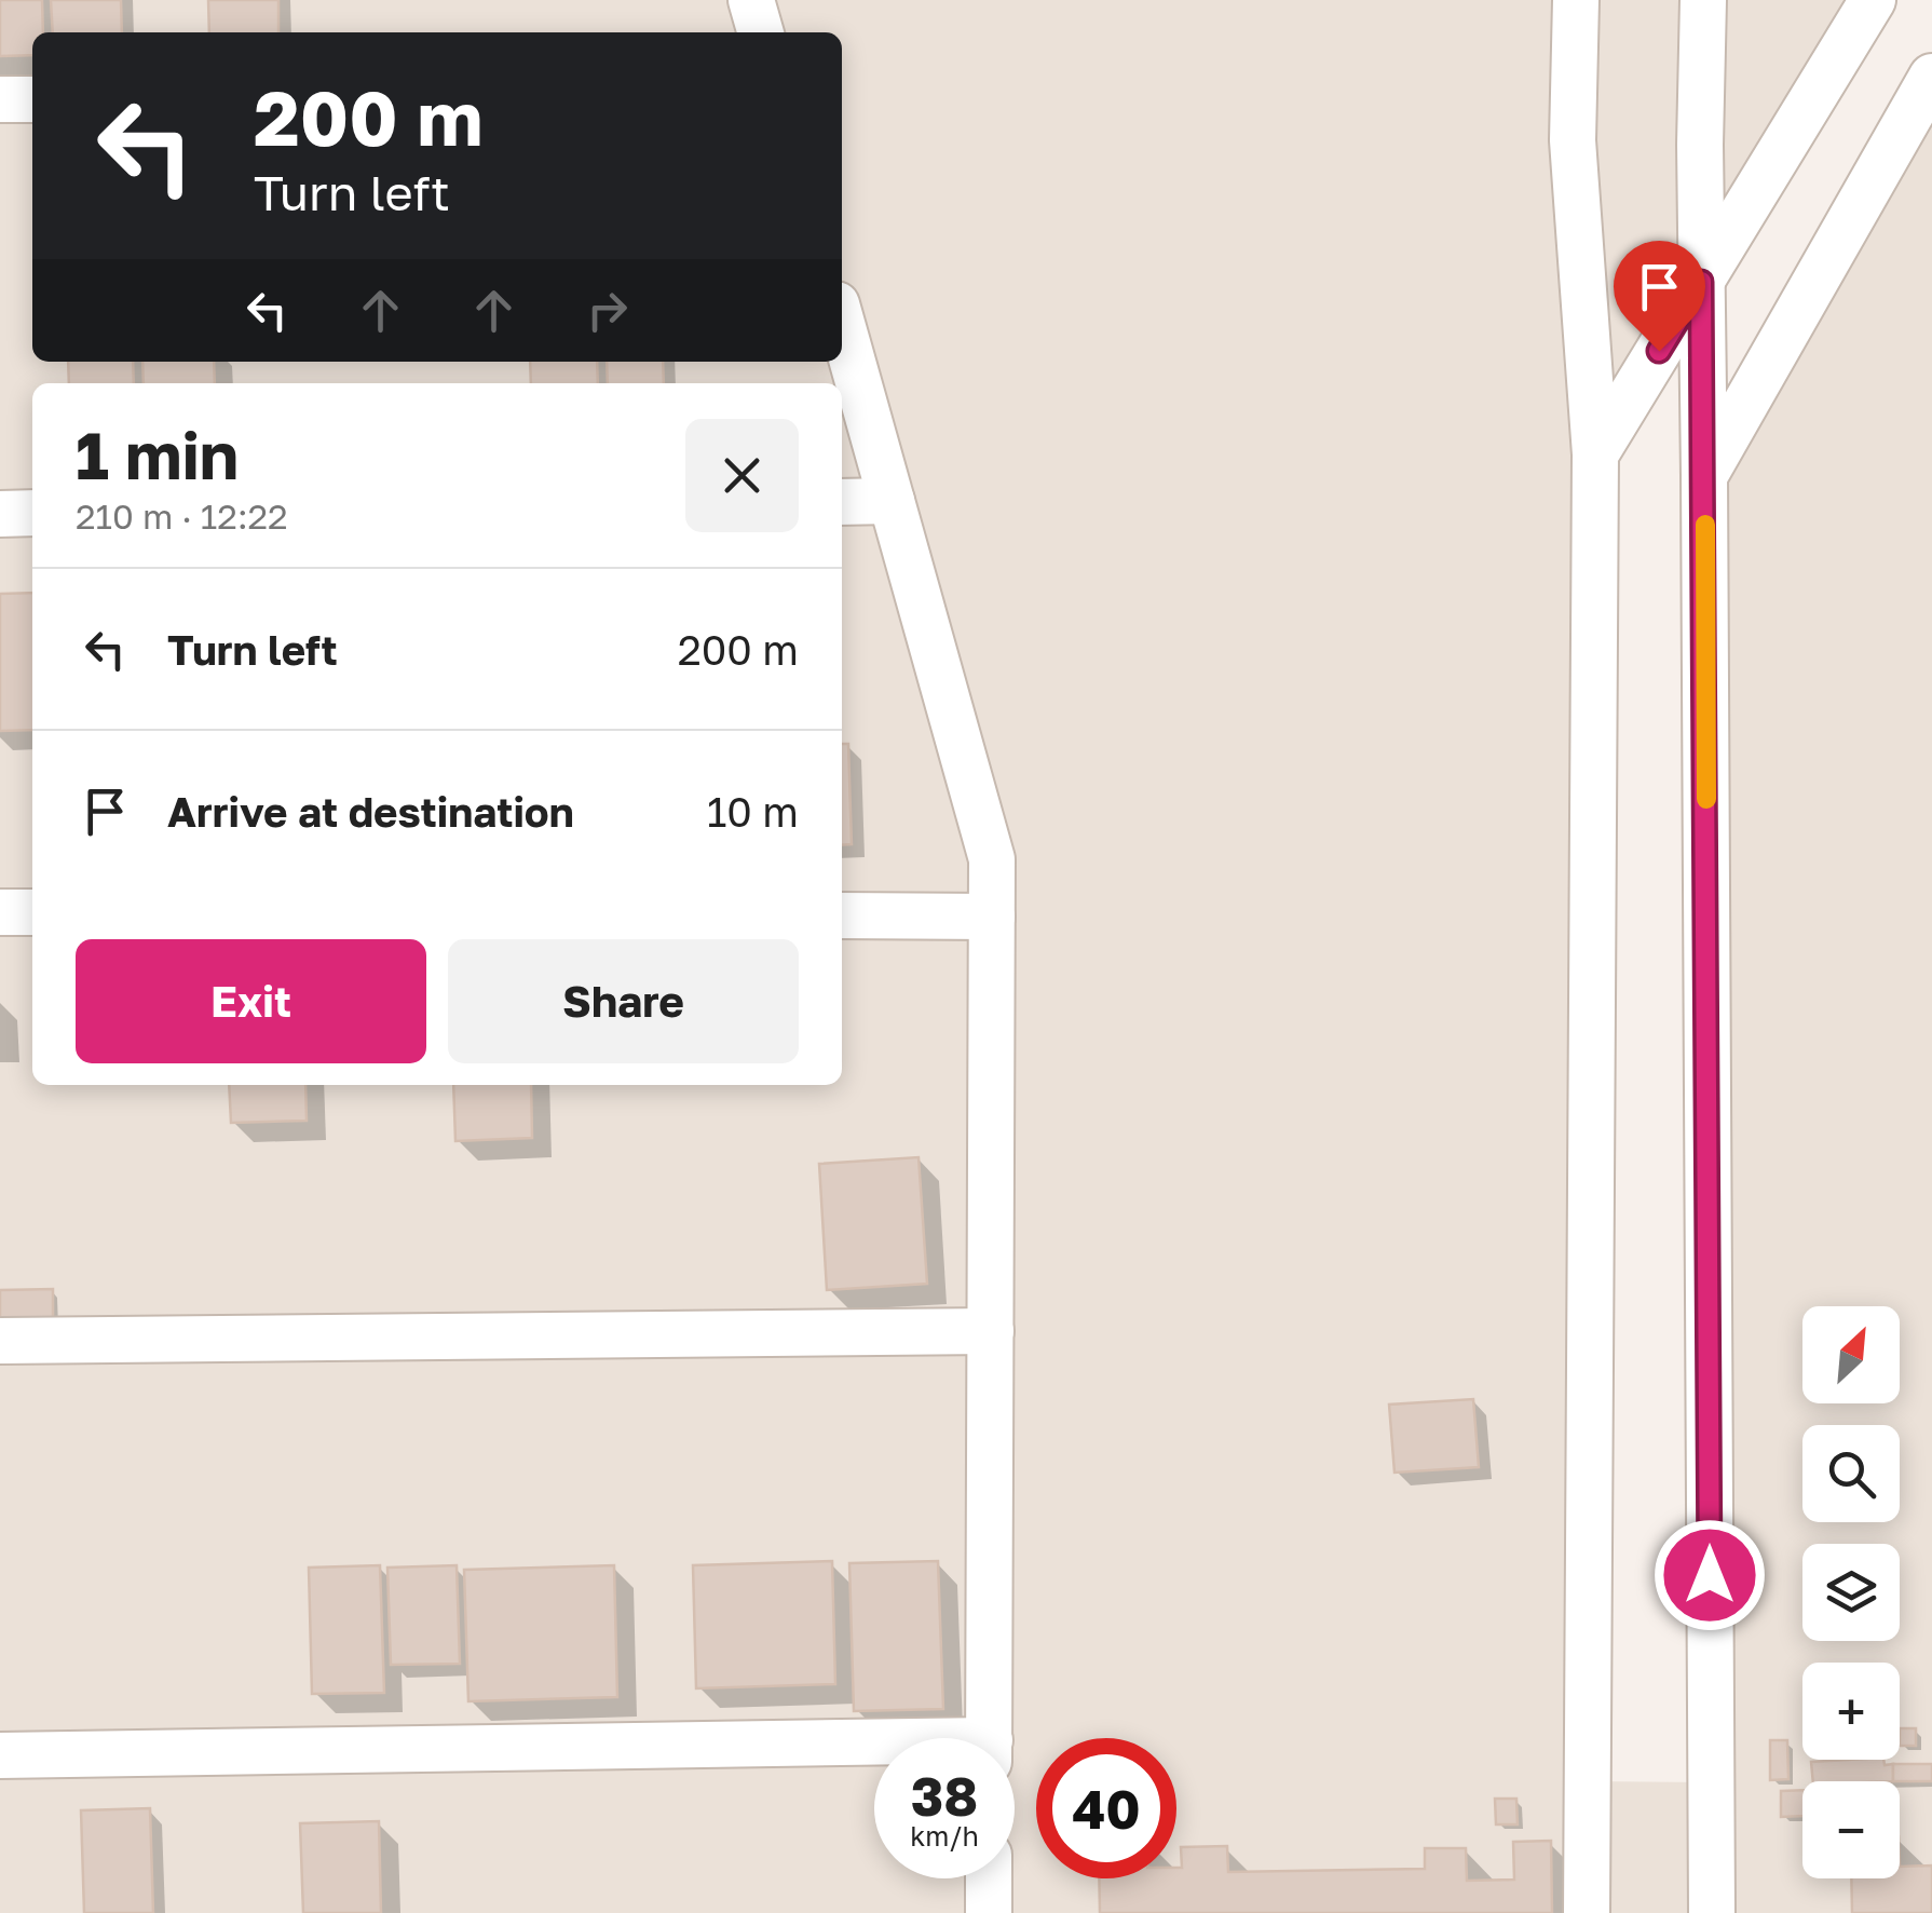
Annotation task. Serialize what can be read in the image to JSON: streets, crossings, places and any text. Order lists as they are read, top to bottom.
{
  "north": "top right",
  "page": {
    "turn": ["200 m", "Turn left"],
    "heading": ["1 min", "210 m · 12:22"],
    "list": [
      {
        "name": "Turn left",
        "value": "200 m"
      },
      {
        "name": "Arrive at destination",
        "value": "10 m"
      }
    ],
    "buttons": ["Exit", "Share"],
    "map_buttons": ["+", "−"],
    "speed": "38 km/h",
    "limit": "40"
  }
}
